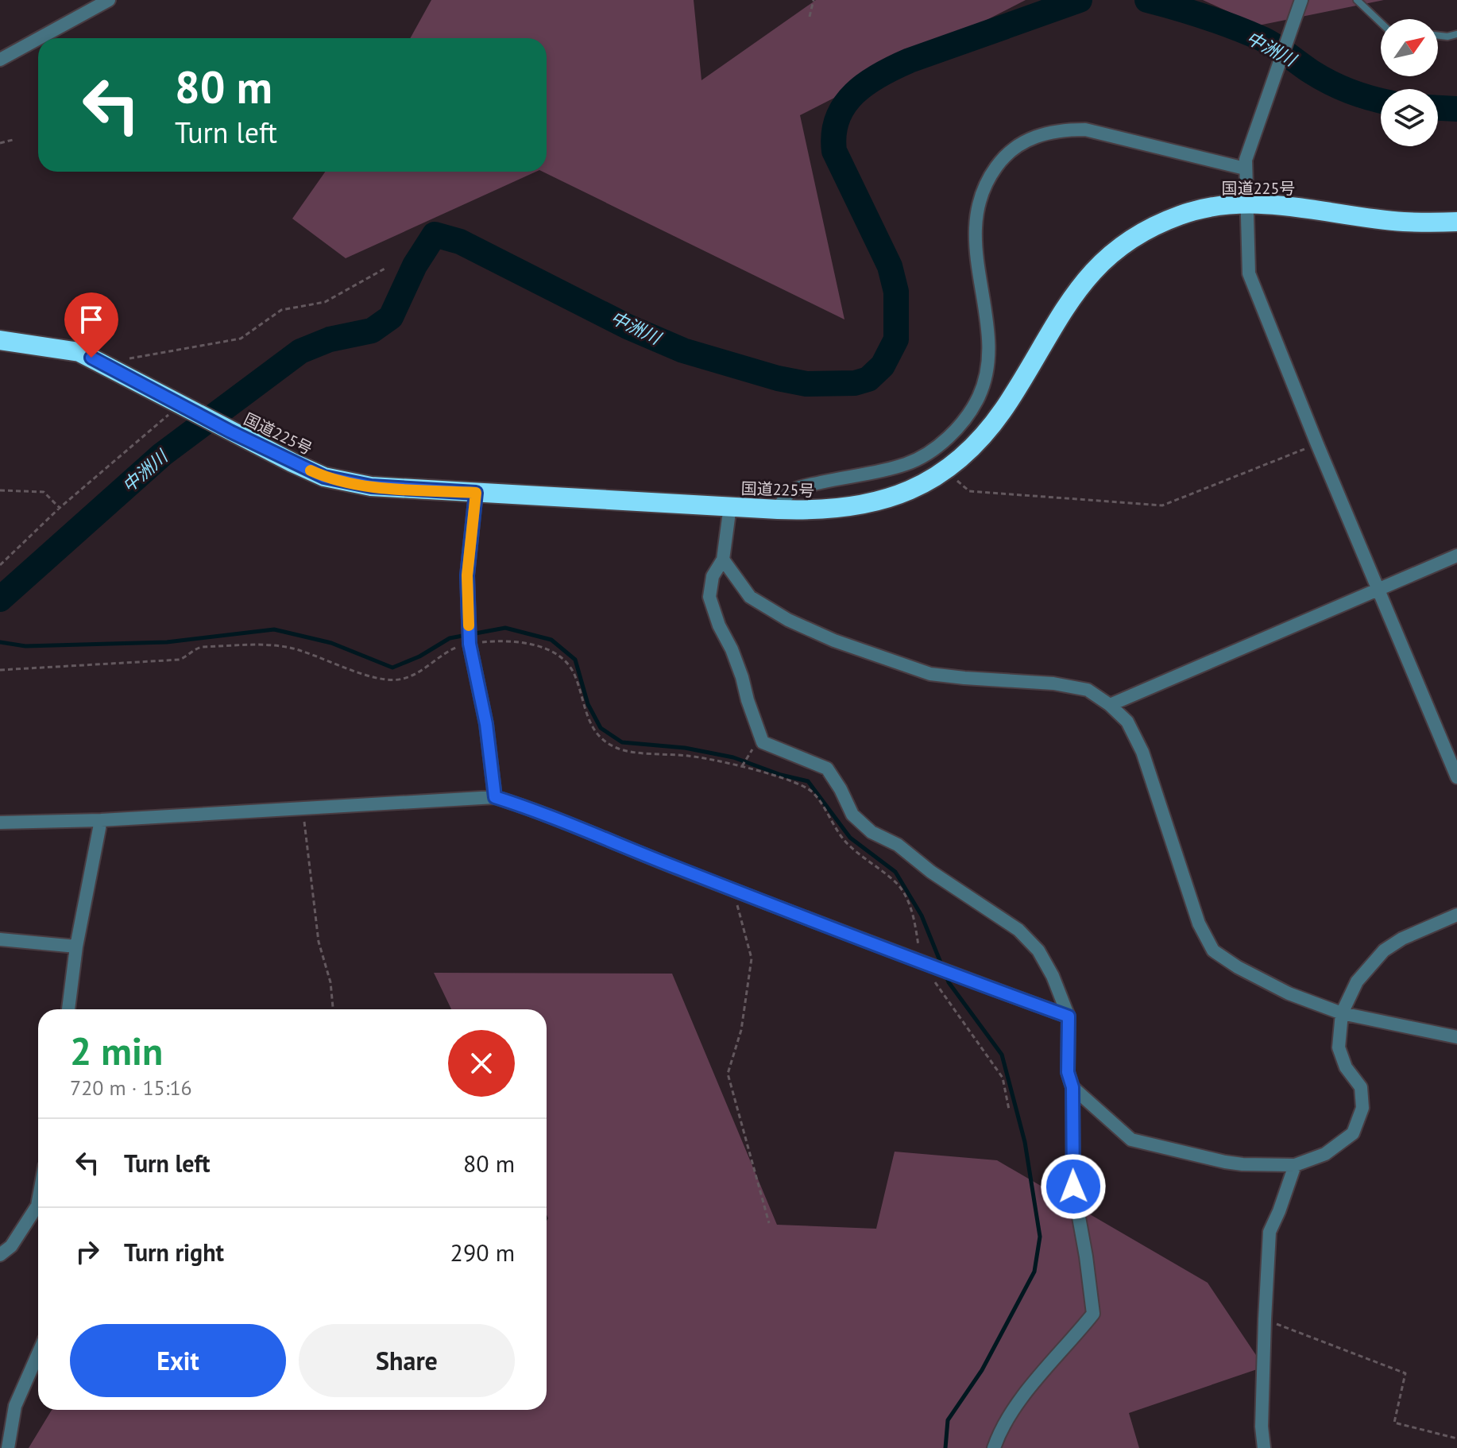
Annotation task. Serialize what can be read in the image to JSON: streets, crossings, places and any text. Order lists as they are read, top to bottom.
{
  "streets": {
    "highway": ["国道225号"]
  },
  "water": ["中洲川"],
  "north": "top right",
  "page": {
    "turn": ["80 m", "Turn left"],
    "heading": ["2 min", "720 m · 15:16"],
    "list": [
      {
        "name": "Turn left",
        "value": "80 m"
      },
      {
        "name": "Turn right",
        "value": "290 m"
      }
    ],
    "buttons": ["Exit", "Share"]
  }
}
